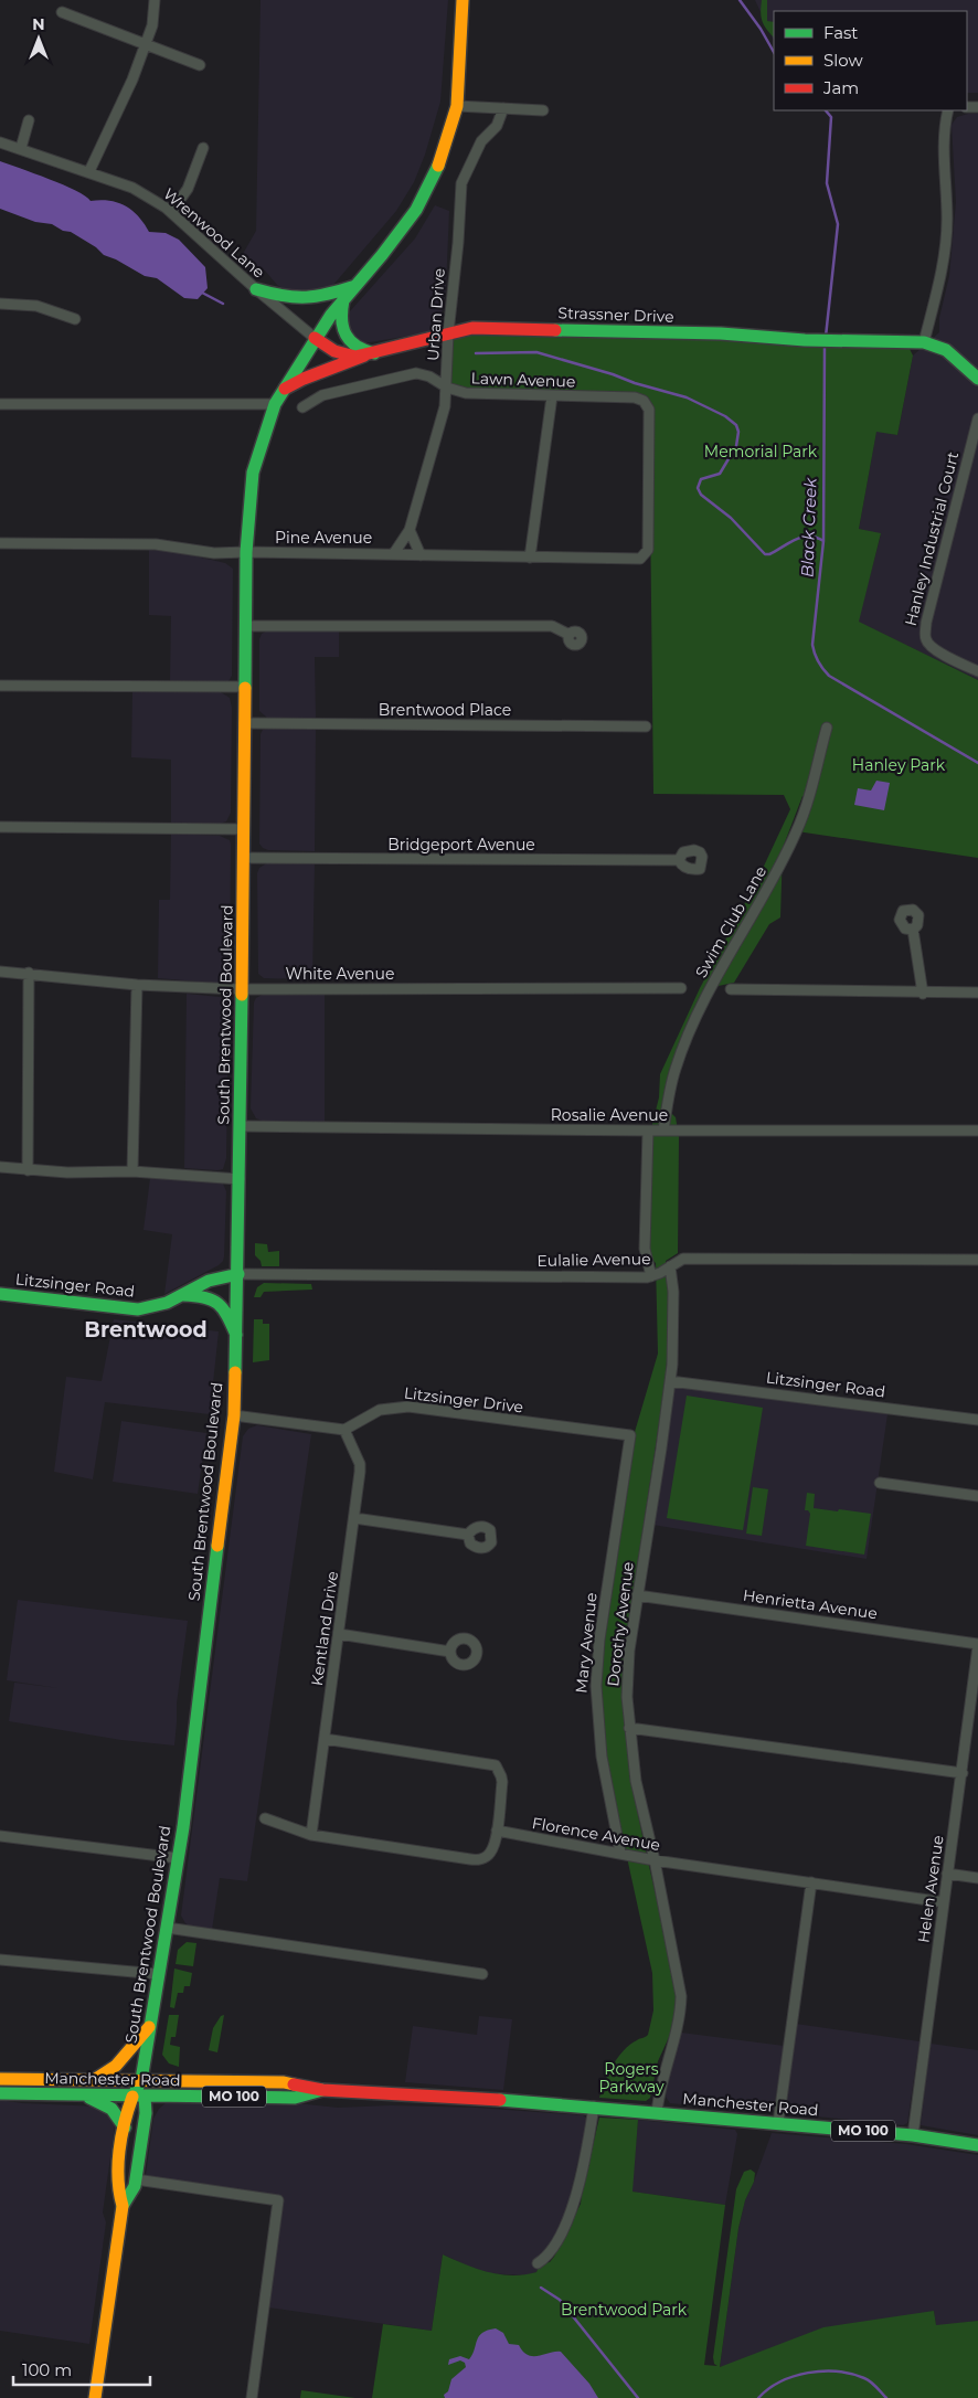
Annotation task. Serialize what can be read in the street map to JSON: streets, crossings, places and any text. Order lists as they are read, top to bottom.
{
  "streets": {
    "main road": [
      "Strassner Drive",
      "South Brentwood Boulevard",
      "Litzsinger Road",
      "Manchester Road",
      "MO 100"
    ],
    "street": [
      "Wrenwood Lane",
      "Urban Drive",
      "Lawn Avenue",
      "Pine Avenue",
      "Hanley Industrial Court",
      "Brentwood Place",
      "Bridgeport Avenue",
      "Swim Club Lane",
      "White Avenue",
      "Rosalie Avenue",
      "Eulalie Avenue",
      "Litzsinger Drive",
      "Henrietta Avenue",
      "Dorothy Avenue",
      "Kentland Drive",
      "Mary Avenue",
      "Florence Avenue",
      "Helen Avenue"
    ]
  },
  "crossings": [
    ["Wrenwood Lane", "Strassner Drive"],
    ["Wrenwood Lane", "South Brentwood Boulevard"],
    ["Urban Drive", "Strassner Drive"],
    ["Urban Drive", "Lawn Avenue"],
    ["Urban Drive", "Pine Avenue"],
    ["Strassner Drive", "South Brentwood Boulevard"],
    ["Lawn Avenue", "Pine Avenue"],
    ["Pine Avenue", "South Brentwood Boulevard"],
    ["Brentwood Place", "South Brentwood Boulevard"],
    ["Bridgeport Avenue", "South Brentwood Boulevard"],
    ["Swim Club Lane", "Rosalie Avenue"],
    ["White Avenue", "South Brentwood Boulevard"],
    ["South Brentwood Boulevard", "Rosalie Avenue"],
    ["South Brentwood Boulevard", "Eulalie Avenue"],
    ["South Brentwood Boulevard", "Litzsinger Road"],
    ["South Brentwood Boulevard", "Manchester Road"],
    ["Eulalie Avenue", "Litzsinger Road"],
    ["Eulalie Avenue", "Dorothy Avenue"],
    ["Litzsinger Road", "Dorothy Avenue"],
    ["Litzsinger Drive", "Kentland Drive"],
    ["Litzsinger Drive", "Mary Avenue"],
    ["Henrietta Avenue", "Dorothy Avenue"],
    ["Henrietta Avenue", "Helen Avenue"],
    ["Dorothy Avenue", "Florence Avenue"],
    ["Dorothy Avenue", "Manchester Road"],
    ["Mary Avenue", "Florence Avenue"],
    ["Florence Avenue", "Helen Avenue"],
    ["Helen Avenue", "Manchester Road"]
  ],
  "districts": ["Brentwood"],
  "water": ["Black Creek"],
  "parks": [
    "Memorial Park",
    "Hanley Park",
    "Rogers Parkway",
    "Brentwood Park"
  ],
  "legend": ["Fast", "Slow", "Jam"],
  "scale_bar": "100 m",
  "north": "top"
}
